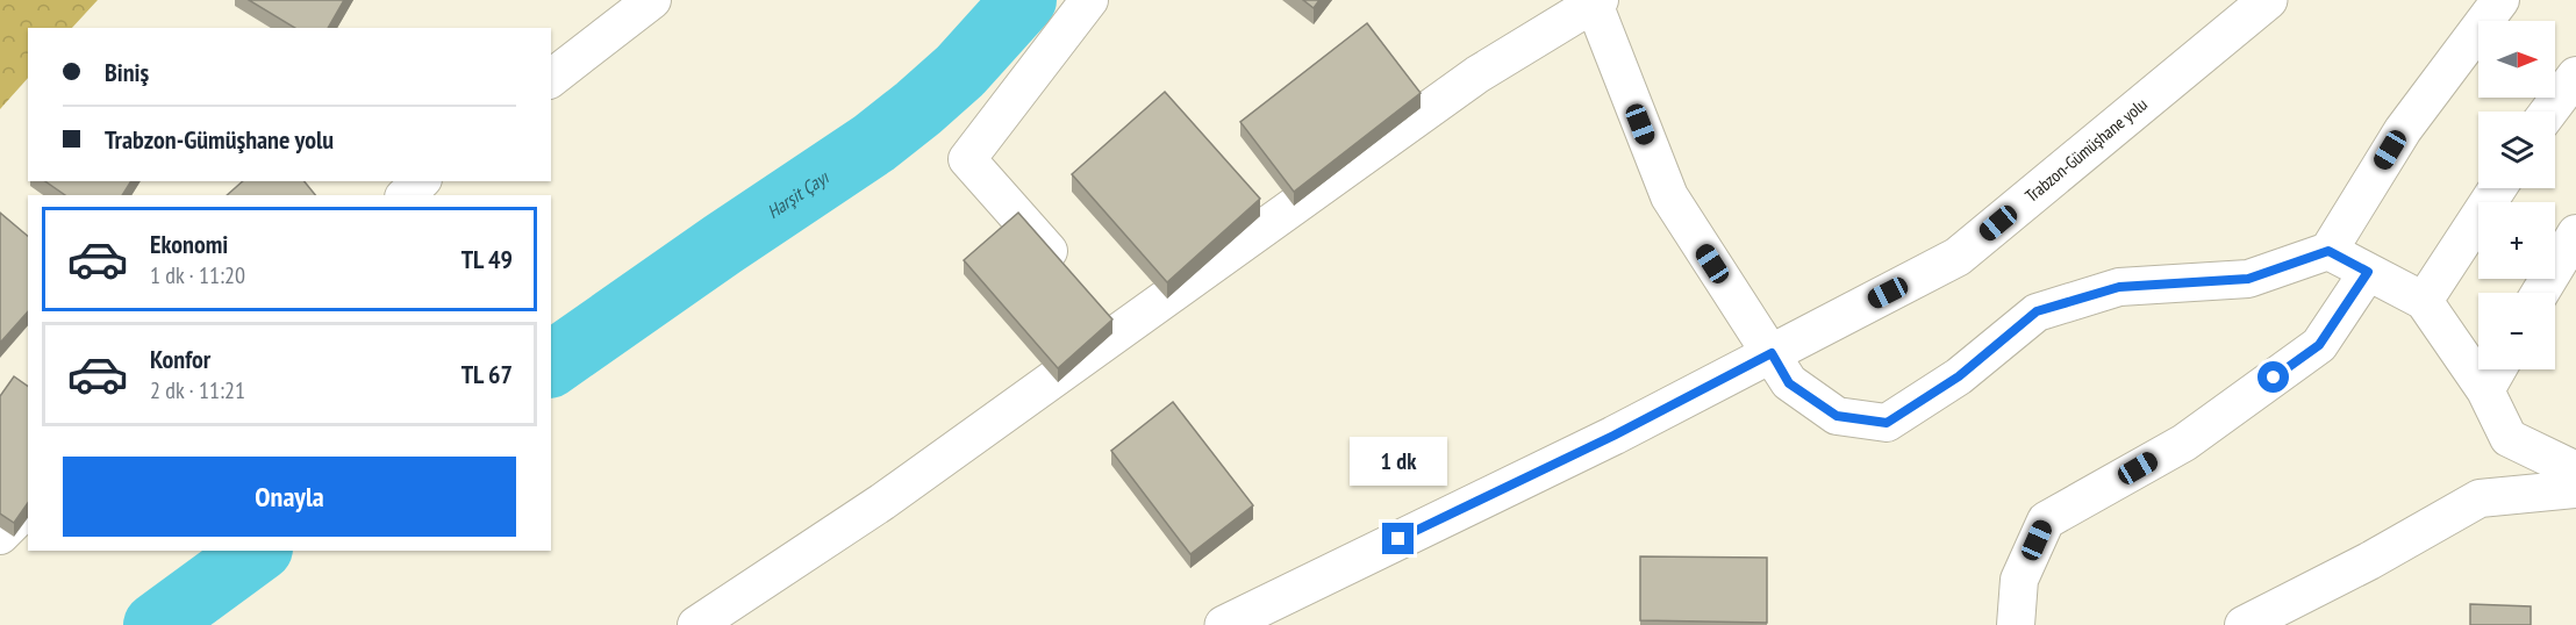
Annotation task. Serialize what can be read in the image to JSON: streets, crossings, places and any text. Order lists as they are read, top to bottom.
{
  "streets": {
    "main road": ["Trabzon-Gümüşhane yolu"]
  },
  "water": ["Harşit Çayı"],
  "north": "right",
  "page": {
    "map_buttons": ["+", "−"],
    "banner": ["Biniş", "Trabzon-Gümüşhane yolu"],
    "list": [
      {
        "name": "Ekonomi",
        "note": "1 dk · 11:20",
        "value": "TL 49"
      },
      {
        "name": "Konfor",
        "note": "2 dk · 11:21",
        "value": "TL 67"
      }
    ],
    "bubble": "1 dk",
    "buttons": "Onayla"
  }
}
